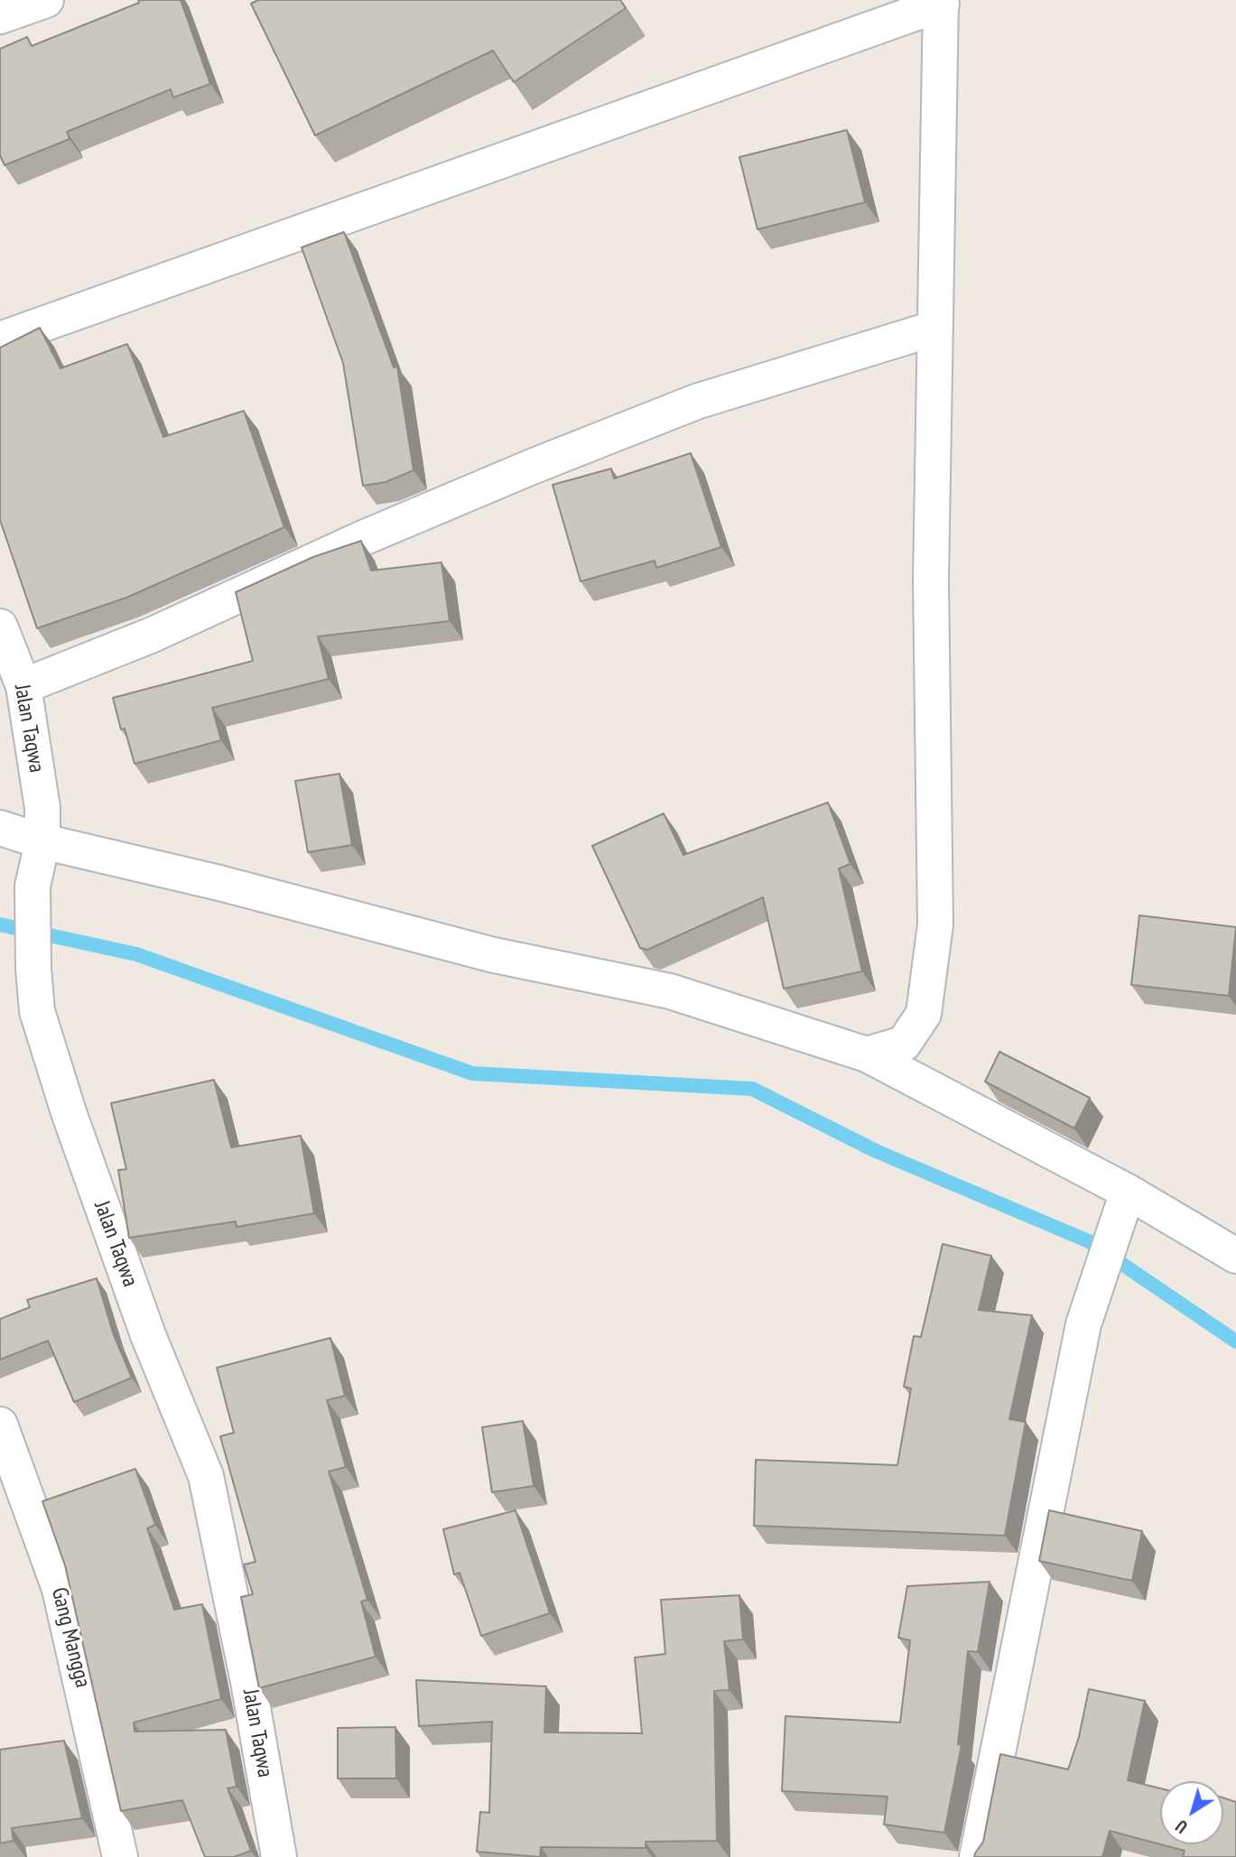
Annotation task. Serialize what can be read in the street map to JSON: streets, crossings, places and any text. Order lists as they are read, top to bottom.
{
  "streets": {
    "street": ["Jalan Taqwa", "Gang Mangga"]
  },
  "north": "bottom left"
}
